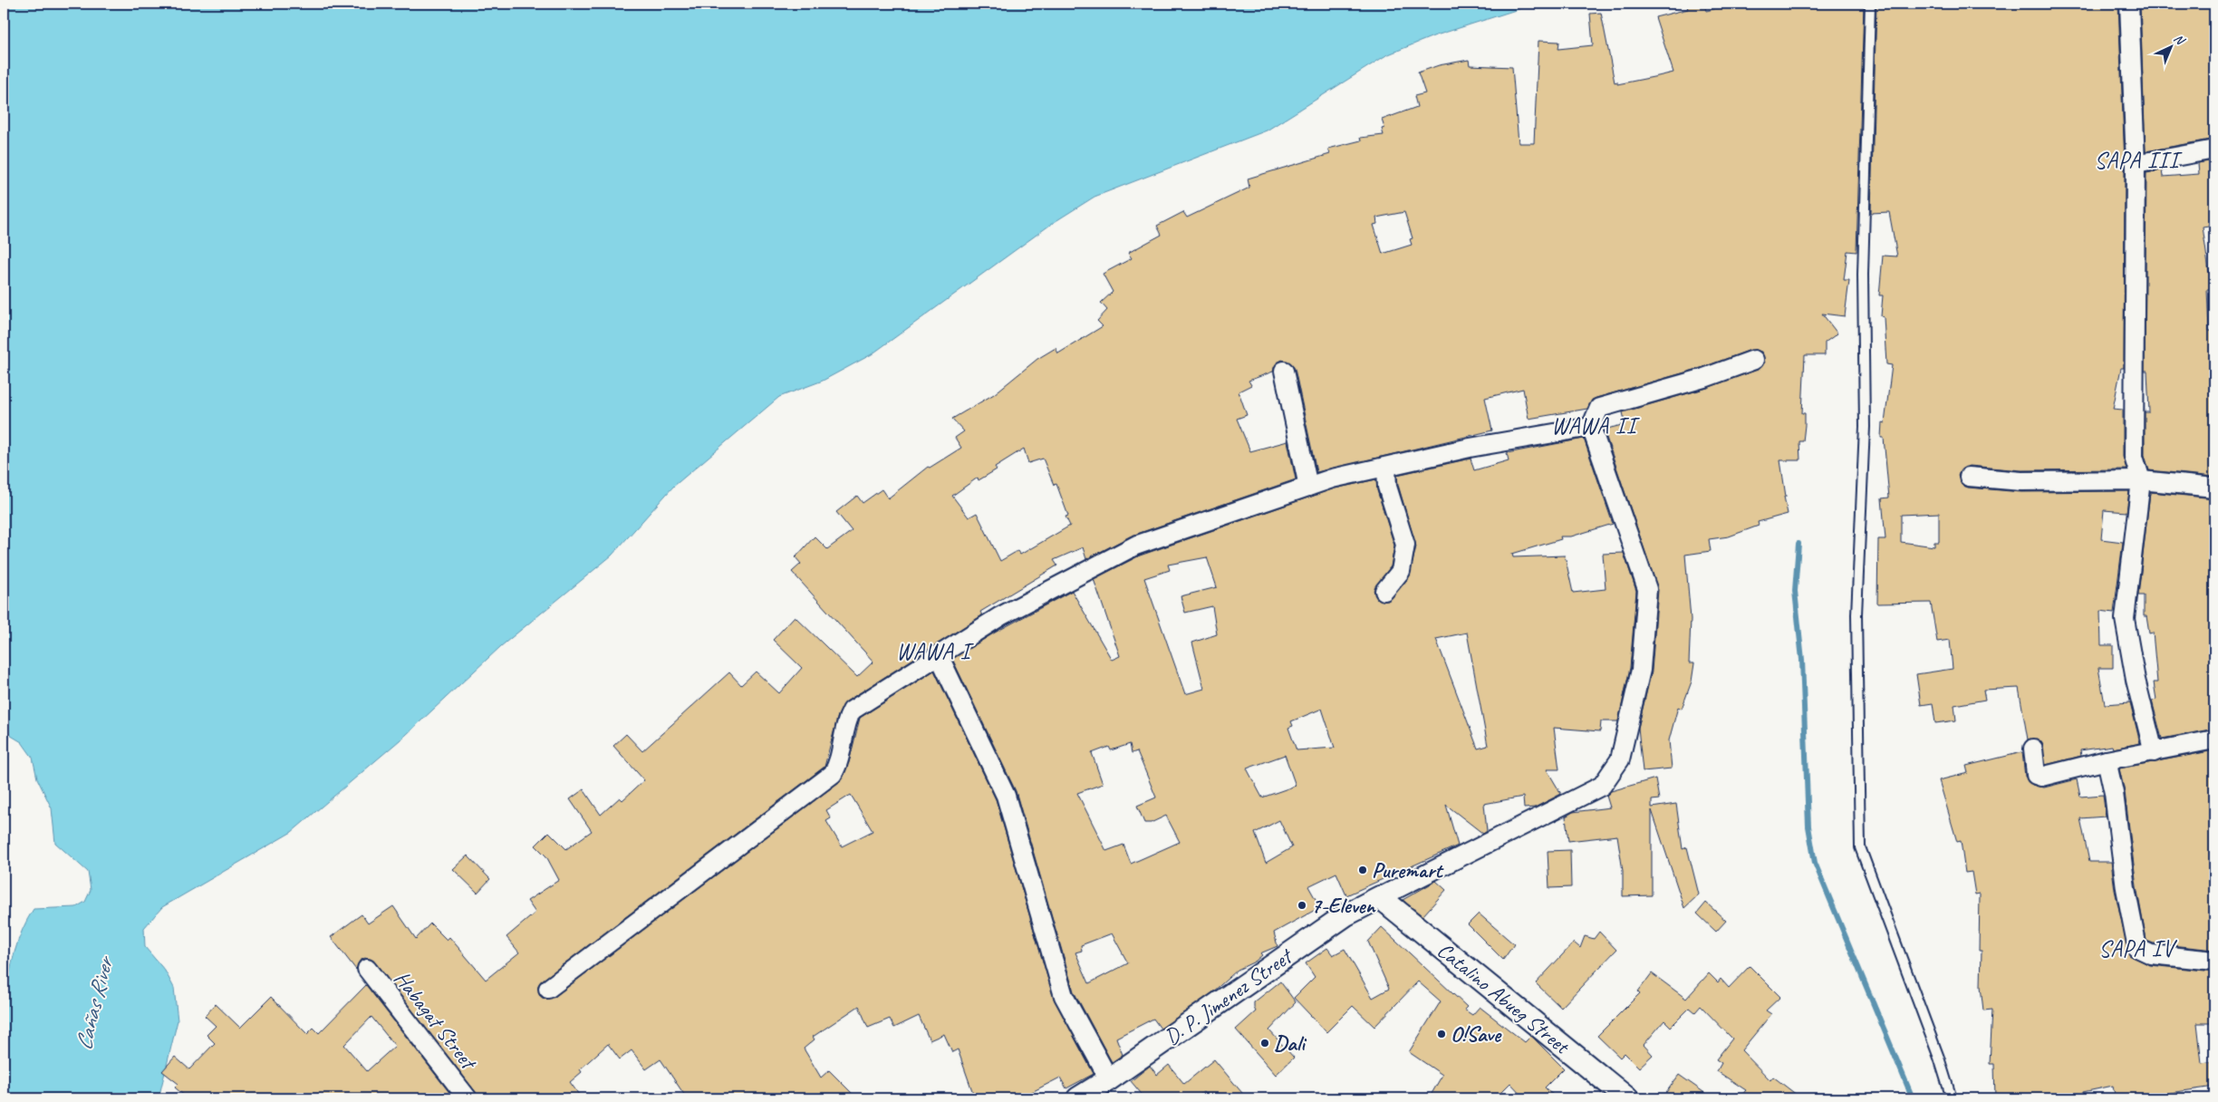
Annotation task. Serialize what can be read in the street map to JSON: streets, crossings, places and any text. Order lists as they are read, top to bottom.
{
  "streets": {
    "street": ["D. P. Jimenez Street", "Catalino Abueg Street", "Habagat Street"]
  },
  "crossings": [
    ["D. P. Jimenez Street", "Catalino Abueg Street"]
  ],
  "districts": [
    "SAPA III",
    "WAWA II",
    "WAWA I",
    "SAPA IV"
  ],
  "water": ["Cañas River"],
  "places": [
    "Puremart",
    "7-Eleven",
    "O!Save",
    "Dali"
  ],
  "north": "top right"
}
